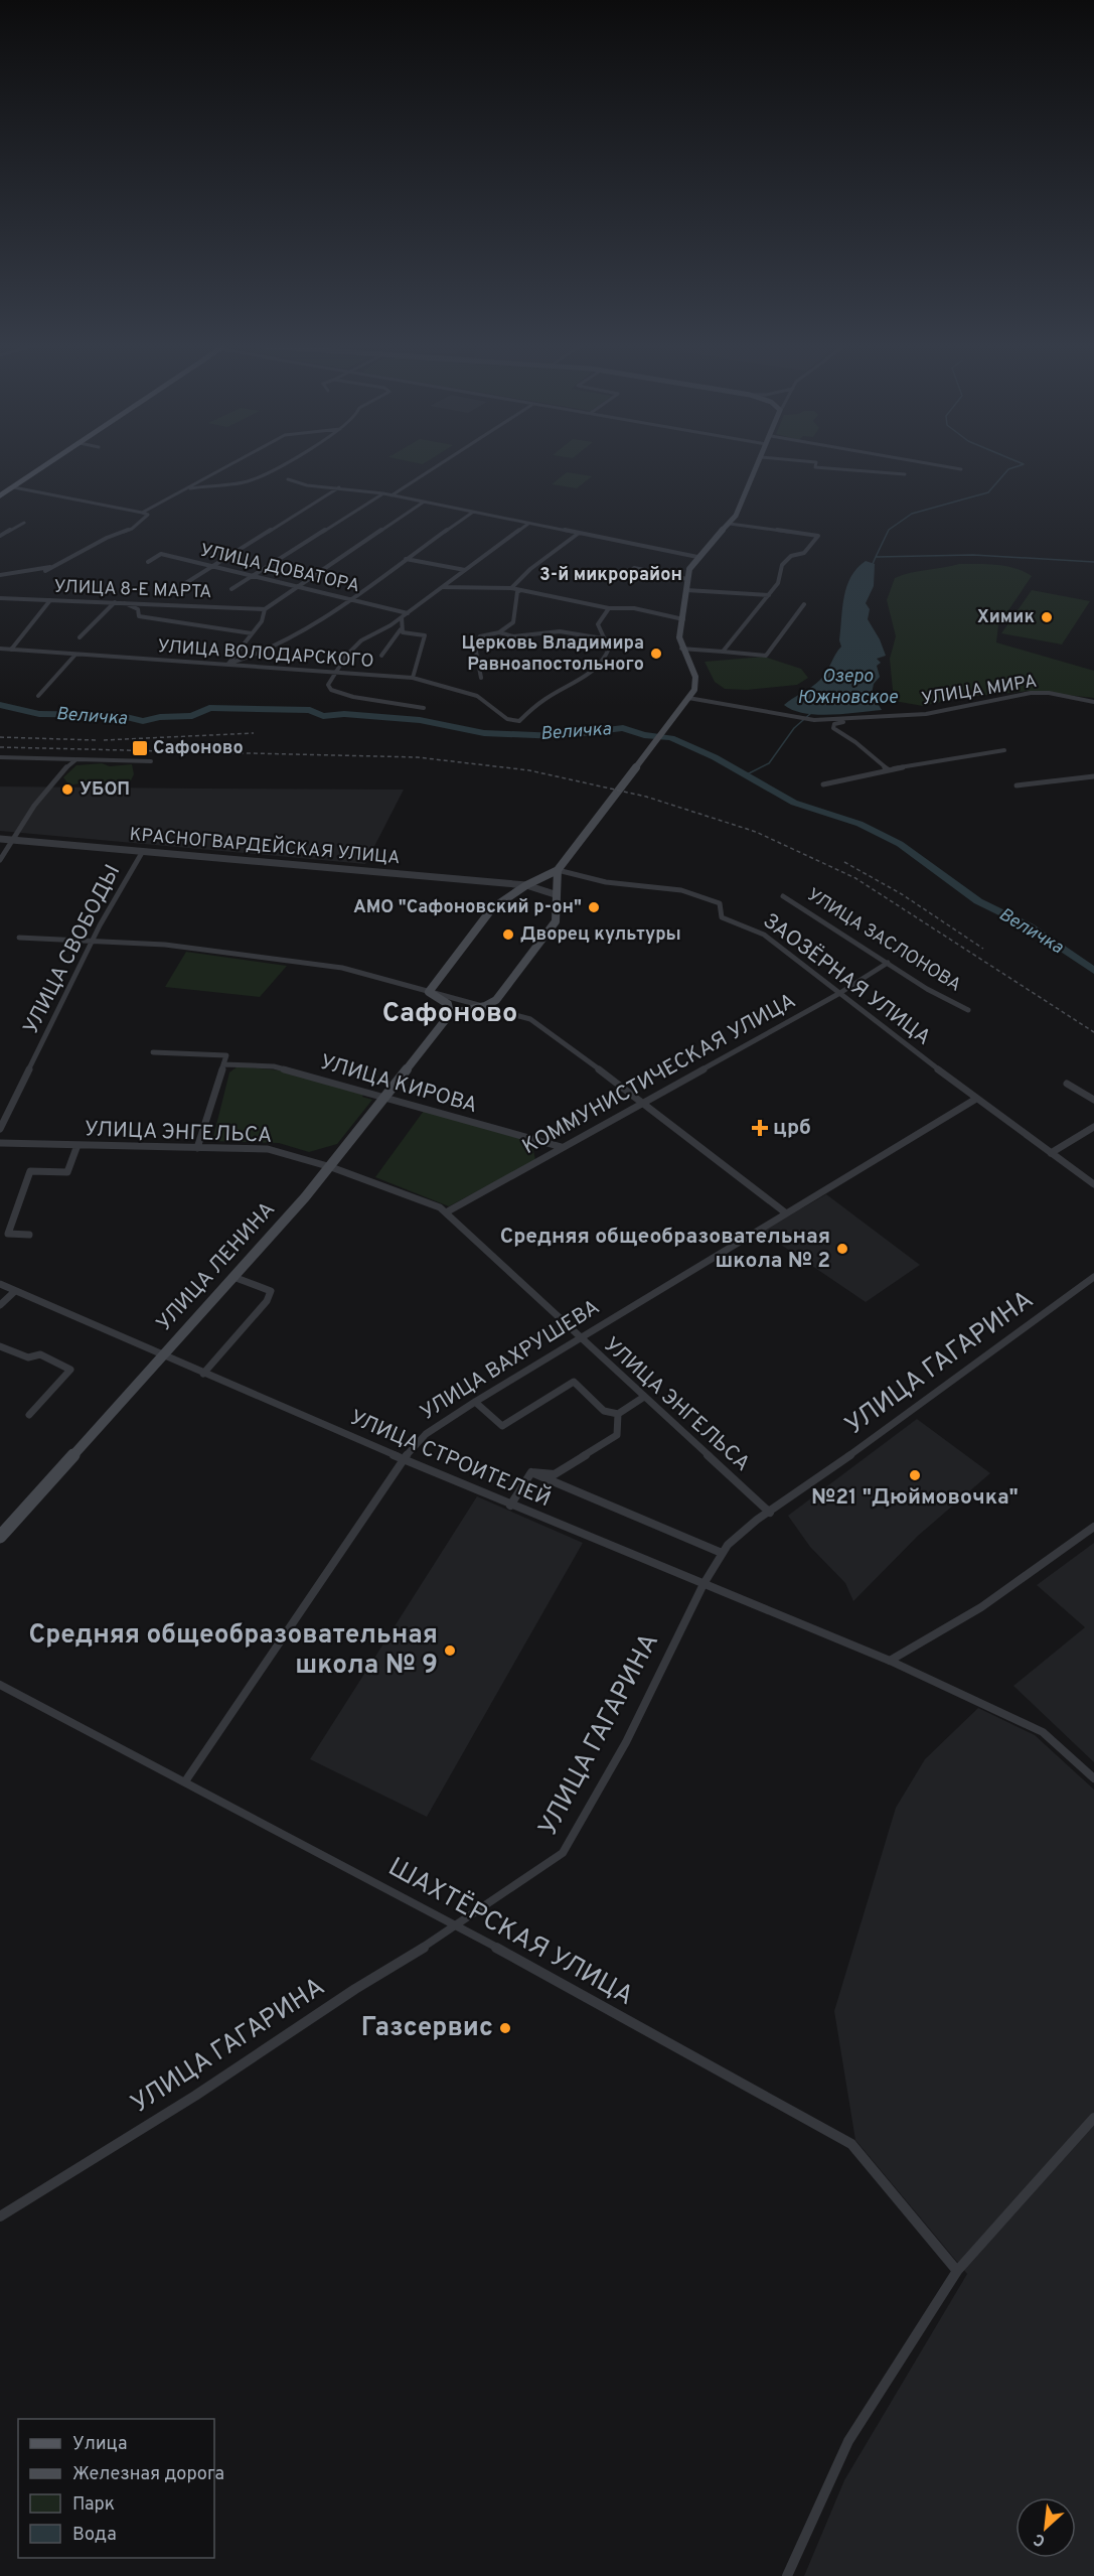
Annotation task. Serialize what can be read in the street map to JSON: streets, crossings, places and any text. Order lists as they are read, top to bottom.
{
  "streets": {
    "main road": ["УЛИЦА ЛЕНИНА"],
    "street": [
      "УЛИЦА ДОВАТОРА",
      "УЛИЦА 8-Е МАРТА",
      "УЛИЦА ВОЛОДАРСКОГО",
      "УЛИЦА МИРА",
      "КРАСНОГВАРДЕЙСКАЯ УЛИЦА",
      "УЛИЦА ЗАСЛОНОВА",
      "УЛИЦА СВОБОДЫ",
      "ЗАОЗЁРНАЯ УЛИЦА",
      "КОММУНИСТИЧЕСКАЯ УЛИЦА",
      "УЛИЦА КИРОВА",
      "УЛИЦА ЭНГЕЛЬСА",
      "УЛИЦА ВАХРУШЕВА",
      "УЛИЦА ГАГАРИНА",
      "УЛИЦА СТРОИТЕЛЕЙ",
      "ШАХТЁРСКАЯ УЛИЦА"
    ]
  },
  "crossings": [
    ["КРАСНОГВАРДЕЙСКАЯ УЛИЦА", "УЛИЦА СВОБОДЫ"],
    ["УЛИЦА ЗАСЛОНОВА", "КОММУНИСТИЧЕСКАЯ УЛИЦА"],
    ["ЗАОЗЁРНАЯ УЛИЦА", "КОММУНИСТИЧЕСКАЯ УЛИЦА"],
    ["ЗАОЗЁРНАЯ УЛИЦА", "УЛИЦА ВАХРУШЕВА"],
    ["КОММУНИСТИЧЕСКАЯ УЛИЦА", "УЛИЦА КИРОВА"],
    ["КОММУНИСТИЧЕСКАЯ УЛИЦА", "УЛИЦА ЭНГЕЛЬСА"],
    ["УЛИЦА КИРОВА", "УЛИЦА ЛЕНИНА"],
    ["УЛИЦА ЭНГЕЛЬСА", "УЛИЦА ЛЕНИНА"],
    ["УЛИЦА ЭНГЕЛЬСА", "УЛИЦА ВАХРУШЕВА"],
    ["УЛИЦА ЭНГЕЛЬСА", "УЛИЦА ГАГАРИНА"],
    ["УЛИЦА ЛЕНИНА", "УЛИЦА СТРОИТЕЛЕЙ"],
    ["УЛИЦА ВАХРУШЕВА", "УЛИЦА СТРОИТЕЛЕЙ"],
    ["УЛИЦА ВАХРУШЕВА", "ШАХТЁРСКАЯ УЛИЦА"],
    ["УЛИЦА ГАГАРИНА", "УЛИЦА СТРОИТЕЛЕЙ"],
    ["УЛИЦА ГАГАРИНА", "ШАХТЁРСКАЯ УЛИЦА"]
  ],
  "districts": ["3-й микрорайон", "Сафоново"],
  "water": ["Озеро Южновское", "Величка"],
  "places": {
    "other": [
      "Химик",
      "Церковь Владимира Равноапостольного",
      "УБОП",
      "АМО \"Сафоновский р-он\"",
      "Дворец культуры",
      "Средняя общеобразовательная школа № 2",
      "№21 \"Дюймовочка\"",
      "Средняя общеобразовательная школа № 9",
      "Газсервис"
    ],
    "transit": ["Сафоново"],
    "health": ["црб"]
  },
  "legend": [
    "Улица",
    "Железная дорога",
    "Парк",
    "Вода"
  ],
  "north": "bottom left"
}
